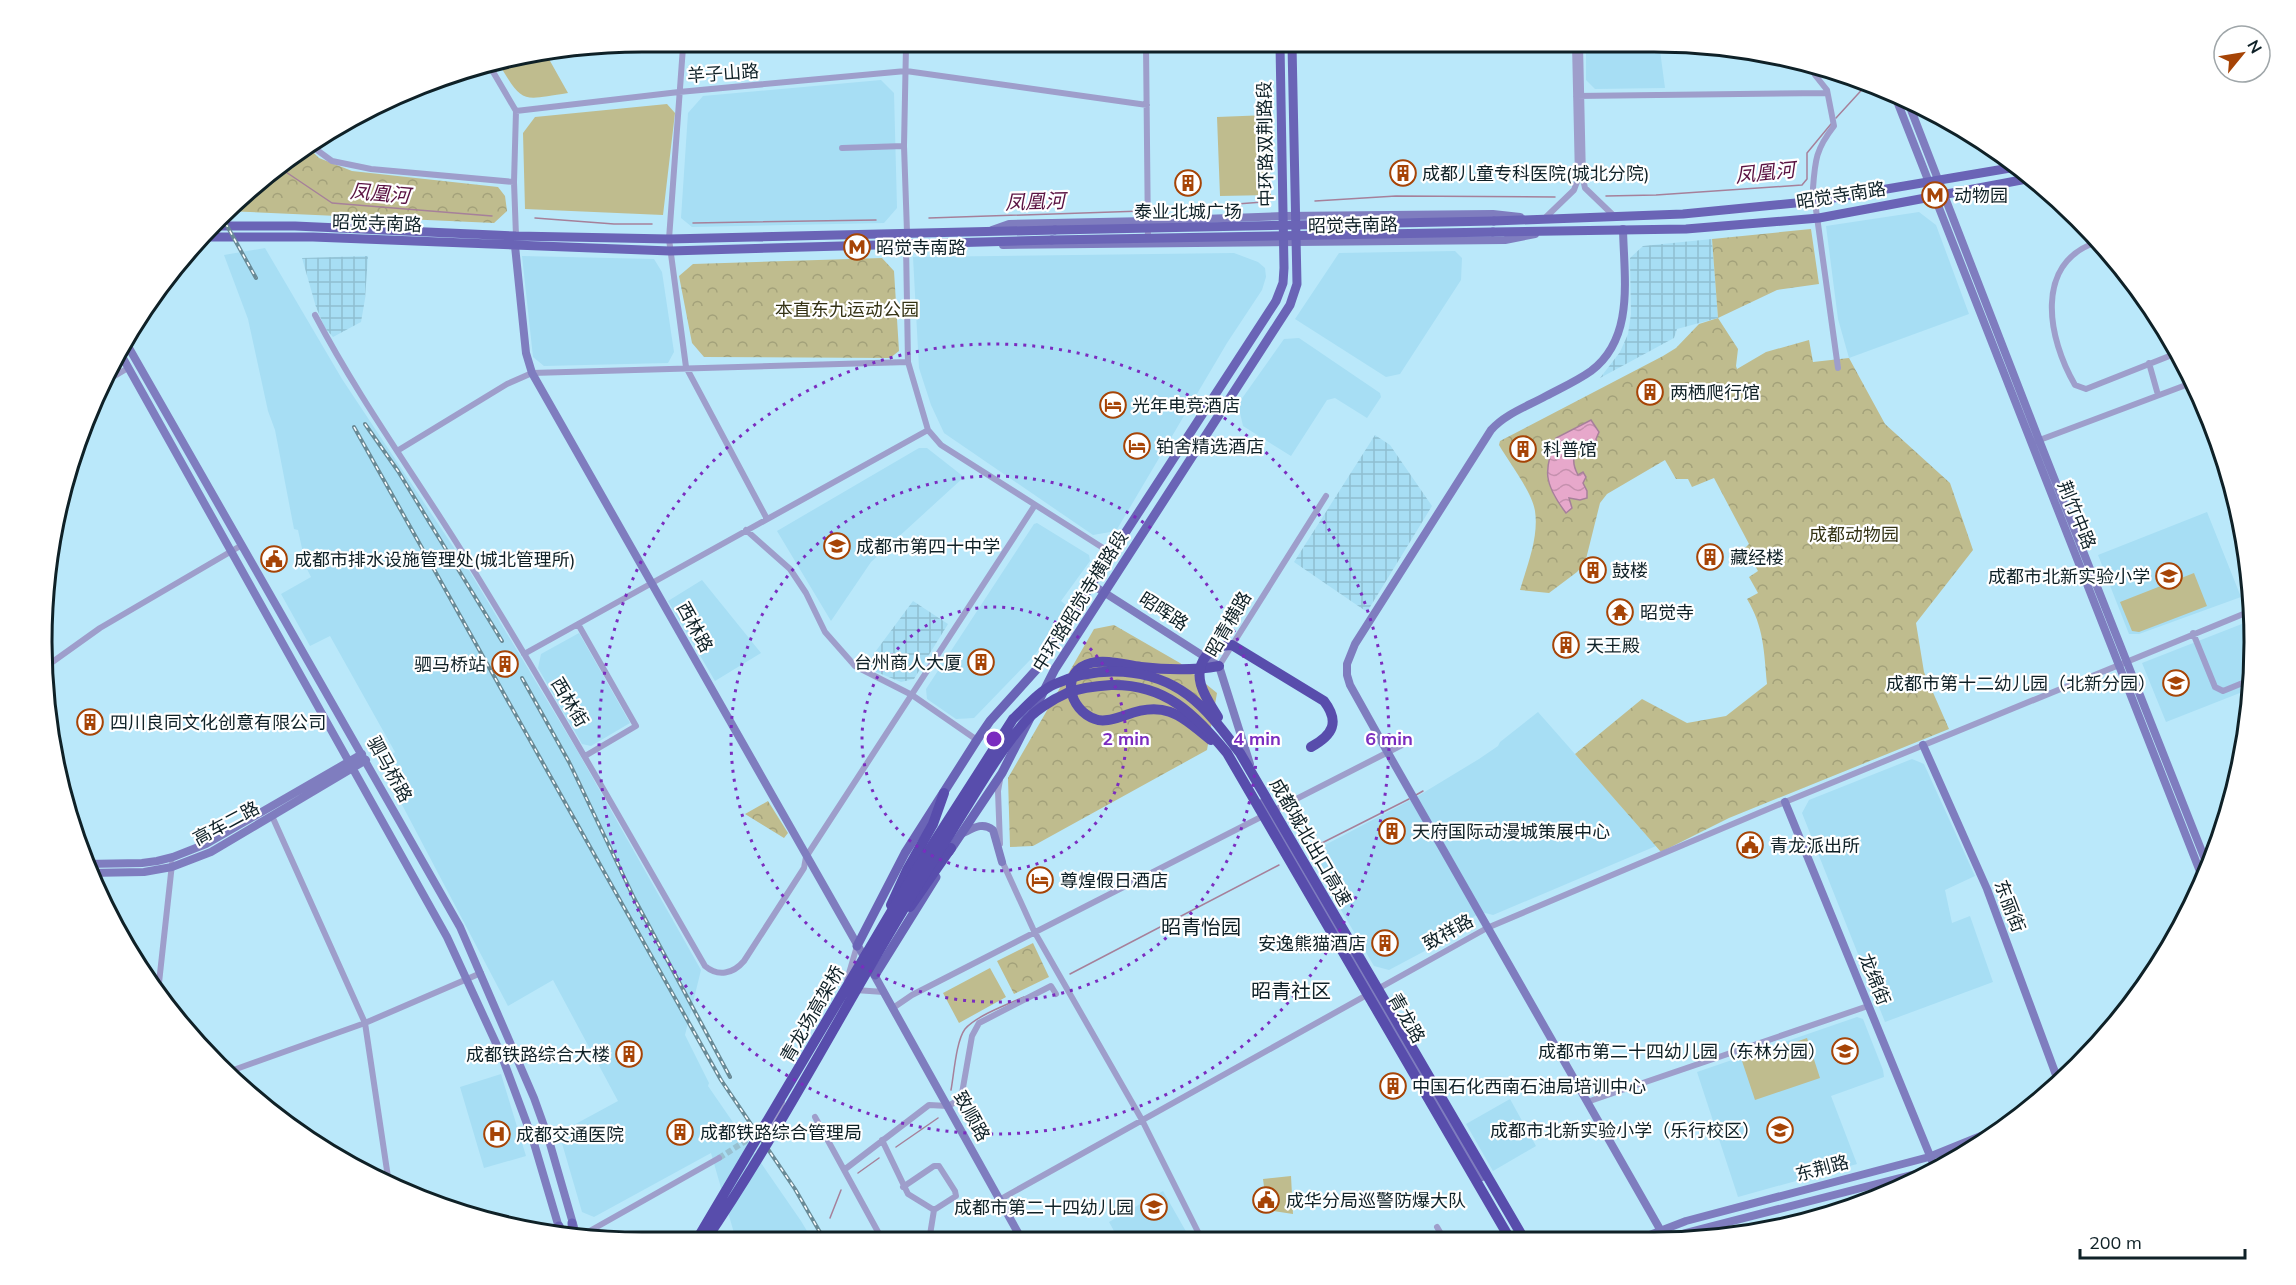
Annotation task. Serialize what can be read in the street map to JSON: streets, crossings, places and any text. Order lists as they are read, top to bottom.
{
  "streets": {
    "highway": ["成都城北出口高速", "青龙场高架桥"],
    "main road": ["中环路双荆路段", "昭觉寺南路", "中环路昭觉寺横路段"],
    "street": [
      "羊子山路",
      "荆竹中路",
      "昭晖路",
      "昭青横路",
      "西林路",
      "西林街",
      "驷马桥路",
      "高车二路",
      "东丽街",
      "致祥路",
      "龙绵街",
      "青龙路",
      "致顺路",
      "东荆路"
    ]
  },
  "crossings": [
    ["中环路双荆路段", "昭觉寺南路"],
    ["中环路双荆路段", "中环路昭觉寺横路段"],
    ["昭觉寺南路", "荆竹中路"],
    ["昭觉寺南路", "中环路昭觉寺横路段"],
    ["昭觉寺南路", "西林路"],
    ["荆竹中路", "致祥路"],
    ["中环路昭觉寺横路段", "昭晖路"],
    ["中环路昭觉寺横路段", "西林路"],
    ["昭晖路", "昭青横路"],
    ["昭青横路", "青龙路"],
    ["西林路", "西林街"],
    ["西林路", "致顺路"],
    ["驷马桥路", "高车二路"],
    ["成都城北出口高速", "青龙场高架桥"],
    ["东丽街", "致祥路"],
    ["致祥路", "龙绵街"],
    ["致祥路", "青龙路"],
    ["致祥路", "致顺路"],
    ["龙绵街", "东荆路"]
  ],
  "districts": ["昭青怡园", "昭青社区"],
  "water": ["凤凰河"],
  "parks": ["本直东九运动公园", "成都动物园"],
  "places": {
    "building": [
      "成都儿童专科医院(城北分院)",
      "泰业北城广场",
      "两栖爬行馆",
      "科普馆",
      "藏经楼",
      "鼓楼",
      "天王殿",
      "台州商人大厦",
      "驷马桥站",
      "四川良同文化创意有限公司",
      "天府国际动漫城策展中心",
      "安逸熊猫酒店",
      "成都铁路综合大楼",
      "中国石化西南石油局培训中心",
      "成都铁路综合管理局"
    ],
    "metro station": ["动物园", "昭觉寺南路"],
    "hotel": ["光年电竞酒店", "铂舍精选酒店", "尊煌假日酒店"],
    "school or university": [
      "成都市第四十中学",
      "成都市北新实验小学",
      "成都市第十二幼儿园（北新分园）",
      "成都市第二十四幼儿园（东林分园）",
      "成都市北新实验小学（乐行校区）",
      "成都市第二十四幼儿园"
    ],
    "public building": ["成都市排水设施管理处(城北管理所)", "青龙派出所", "成华分局巡警防爆大队"],
    "temple": ["昭觉寺"],
    "hospital": ["成都交通医院"]
  },
  "scale_bar": "200 m",
  "north": "top right",
  "rings": ["2 min", "4 min", "6 min"]
}
